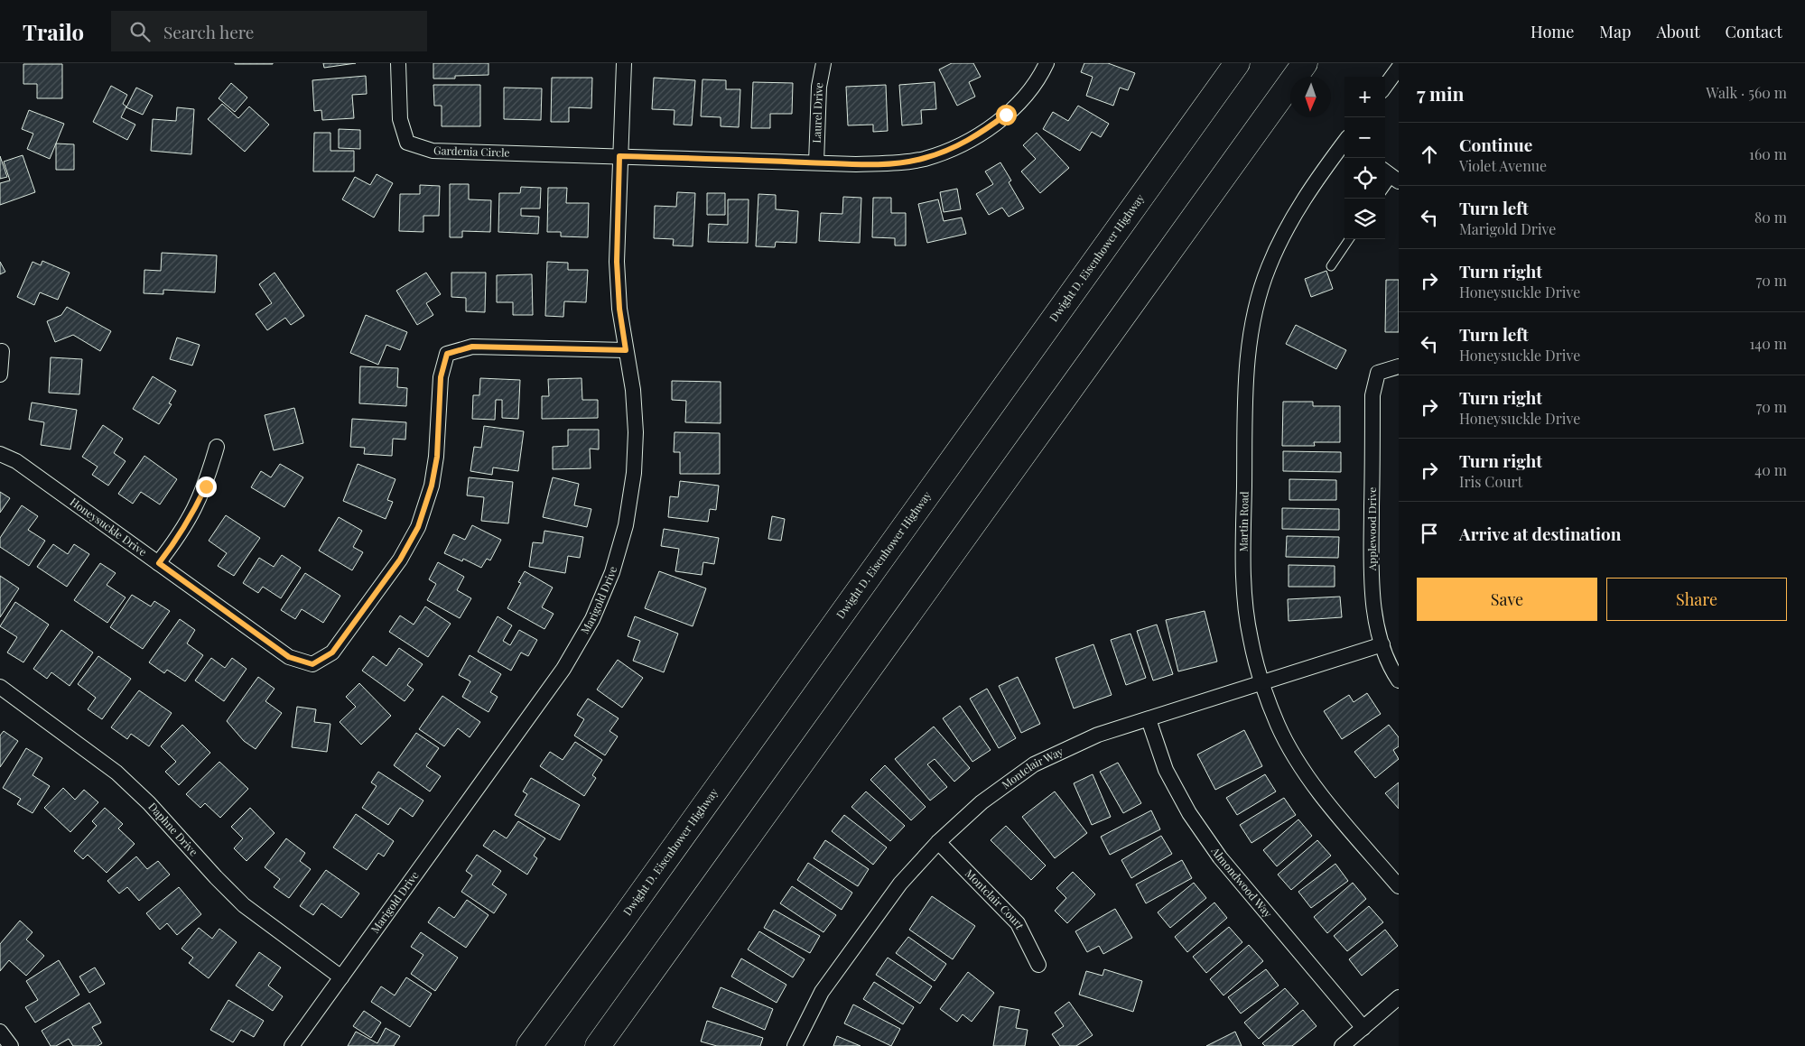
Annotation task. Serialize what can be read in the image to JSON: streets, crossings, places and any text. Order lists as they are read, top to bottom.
{
  "streets": {
    "highway": ["Dwight D. Eisenhower Highway"],
    "street": [
      "Laurel Drive",
      "Gardenia Circle",
      "Martin Road",
      "Honeysuckle Drive",
      "Applewood Drive",
      "Marigold Drive",
      "Montclair Way",
      "Daphne Drive",
      "Almondwood Way",
      "Montclair Court"
    ]
  },
  "crossings": [
    ["Gardenia Circle", "Marigold Drive"],
    ["Martin Road", "Montclair Way"],
    ["Honeysuckle Drive", "Marigold Drive"],
    ["Applewood Drive", "Montclair Way"],
    ["Marigold Drive", "Daphne Drive"],
    ["Montclair Way", "Almondwood Way"],
    ["Montclair Way", "Montclair Court"]
  ],
  "north": "bottom",
  "page": {
    "header": "Trailo",
    "search": "Search here",
    "nav": [
      "Home",
      "Map",
      "About",
      "Contact"
    ],
    "heading": ["7 min", "Walk · 560 m"],
    "map_buttons": ["+", "−"],
    "list": [
      ["Continue", "Violet Avenue", "160 m"],
      ["Turn left", "Marigold Drive", "80 m"],
      ["Turn right", "Honeysuckle Drive", "70 m"],
      ["Turn left", "Honeysuckle Drive", "140 m"],
      ["Turn right", "Honeysuckle Drive", "70 m"],
      ["Turn right", "Iris Court", "40 m"],
      "Arrive at destination"
    ],
    "buttons": ["Save", "Share"]
  }
}
